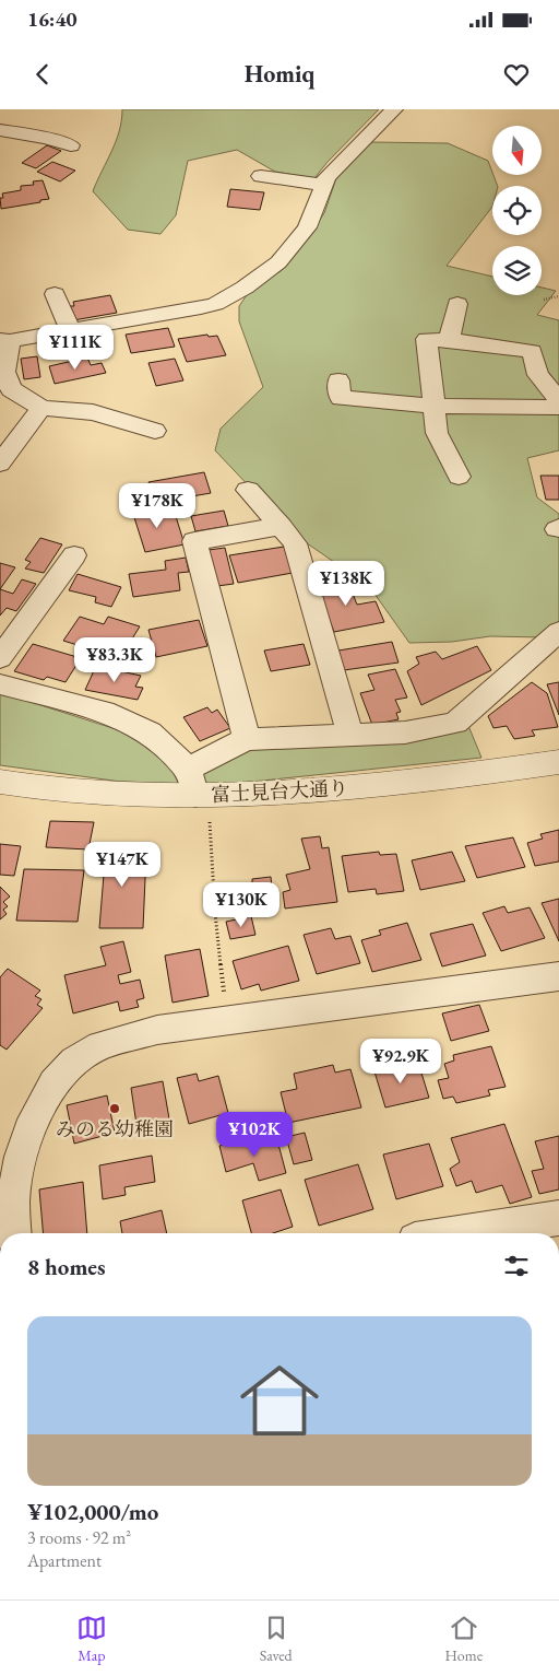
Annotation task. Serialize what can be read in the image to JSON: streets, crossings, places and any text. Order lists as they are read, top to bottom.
{
  "streets": {
    "street": ["富士見台大通り"]
  },
  "places": ["みのる幼稚園"],
  "north": "bottom",
  "page": {
    "status": "16:40",
    "header": "Homiq",
    "price": [
      "¥111K",
      "¥178K",
      "¥138K",
      "¥83.3K",
      "¥147K",
      "¥130K",
      "¥92.9K",
      "¥102K"
    ],
    "heading": "8 homes",
    "list": [
      {
        "name": "¥102,000/mo",
        "note": "3 rooms · 92 m² · Apartment"
      }
    ],
    "tabs": ["Map", "Saved", "Home"]
  }
}
